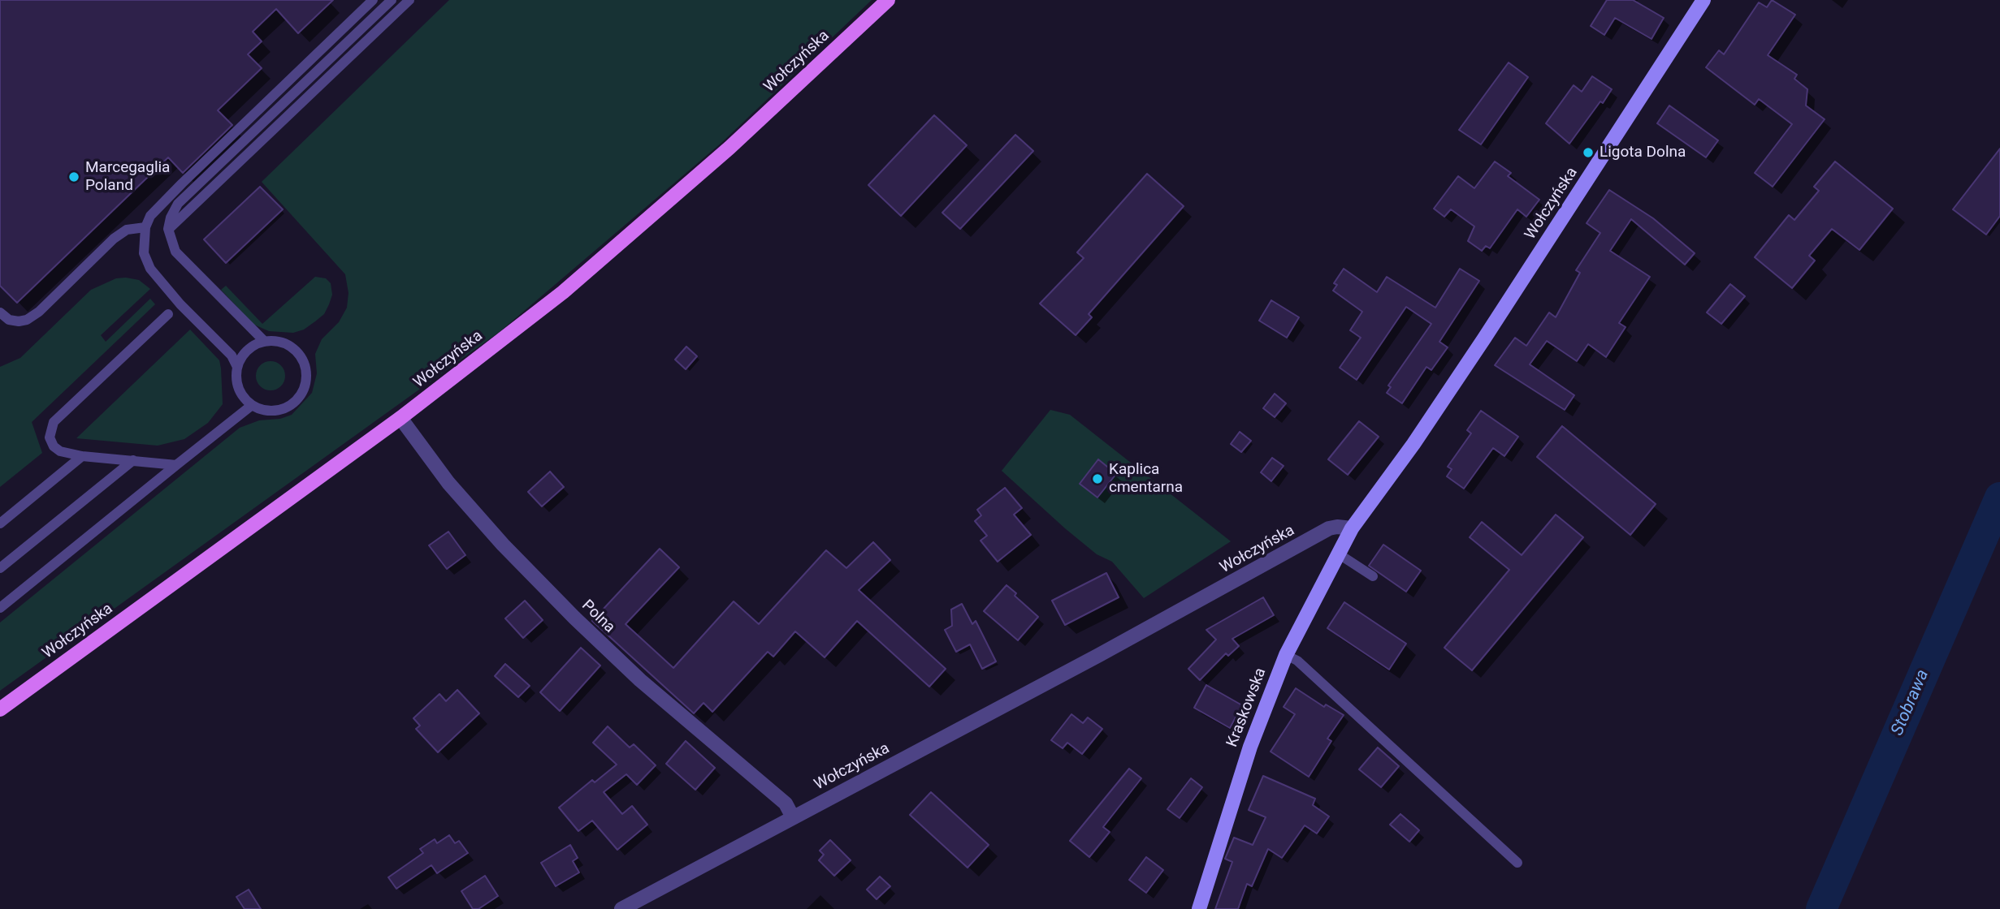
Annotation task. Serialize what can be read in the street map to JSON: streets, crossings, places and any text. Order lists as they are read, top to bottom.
{
  "streets": {
    "main road": ["Wołczyńska"],
    "street": ["Polna", "Kraskowska"]
  },
  "crossings": [
    ["Wołczyńska", "Polna"],
    ["Wołczyńska", "Kraskowska"]
  ],
  "water": ["Stobrawa"],
  "places": ["Ligota Dolna", "Marcegaglia Poland", "Kaplica cmentarna"]
}
